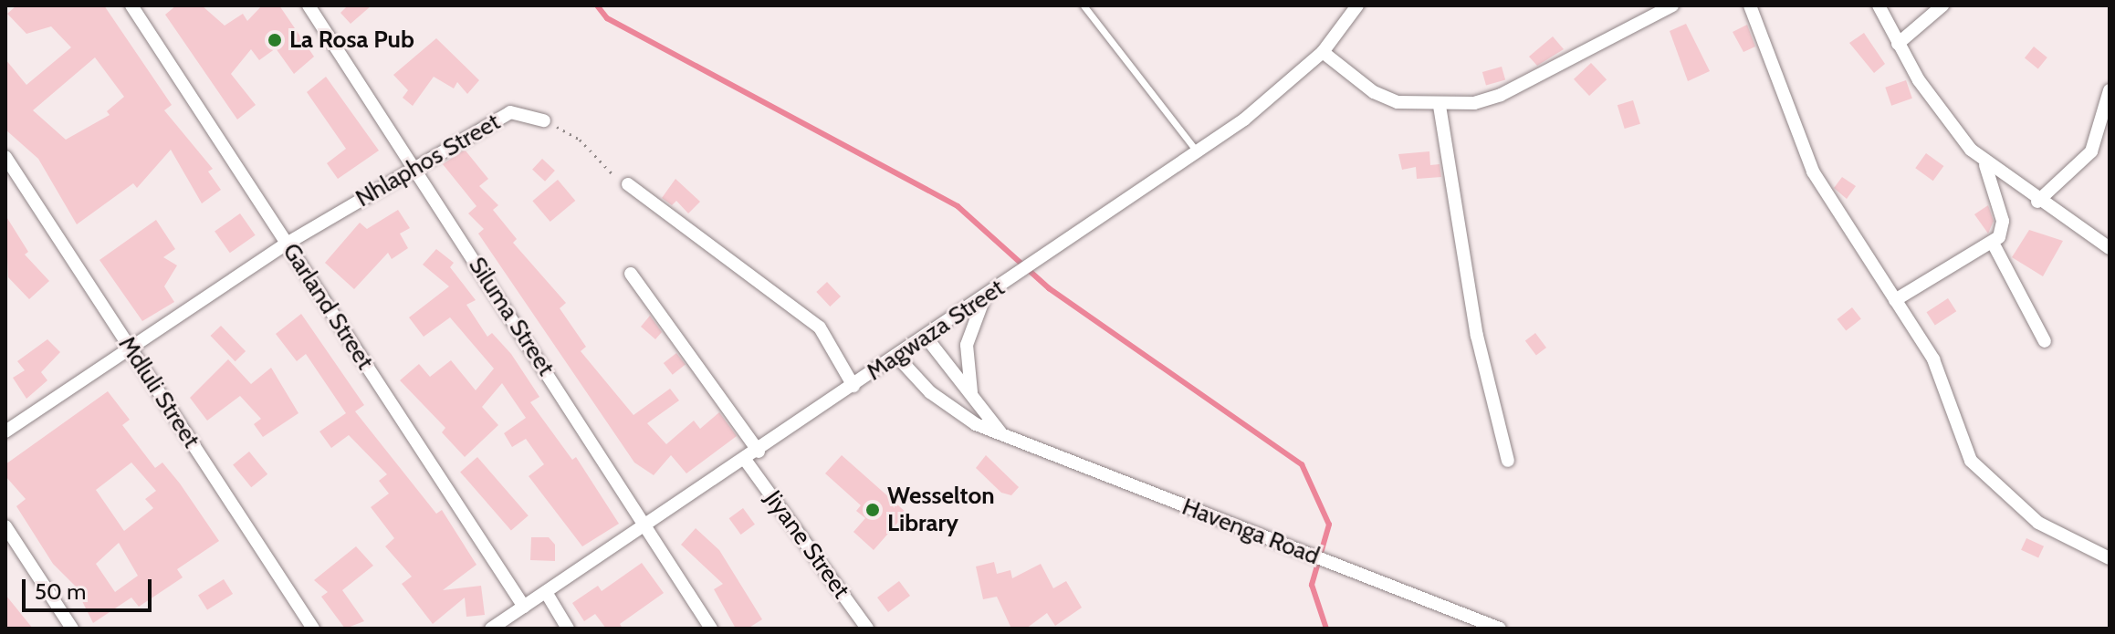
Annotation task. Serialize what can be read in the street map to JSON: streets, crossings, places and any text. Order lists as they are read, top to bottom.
{
  "streets": {
    "street": [
      "Nhlaphos Street",
      "Garland Street",
      "Siluma Street",
      "Magwaza Street",
      "Mdluli Street",
      "Havenga Road",
      "Jiyane Street"
    ]
  },
  "crossings": [
    ["Nhlaphos Street", "Garland Street"],
    ["Nhlaphos Street", "Siluma Street"],
    ["Nhlaphos Street", "Mdluli Street"],
    ["Garland Street", "Magwaza Street"],
    ["Siluma Street", "Magwaza Street"],
    ["Magwaza Street", "Havenga Road"],
    ["Magwaza Street", "Jiyane Street"]
  ],
  "places": ["La Rosa Pub", "Wesselton Library"],
  "scale_bar": "50 m"
}
